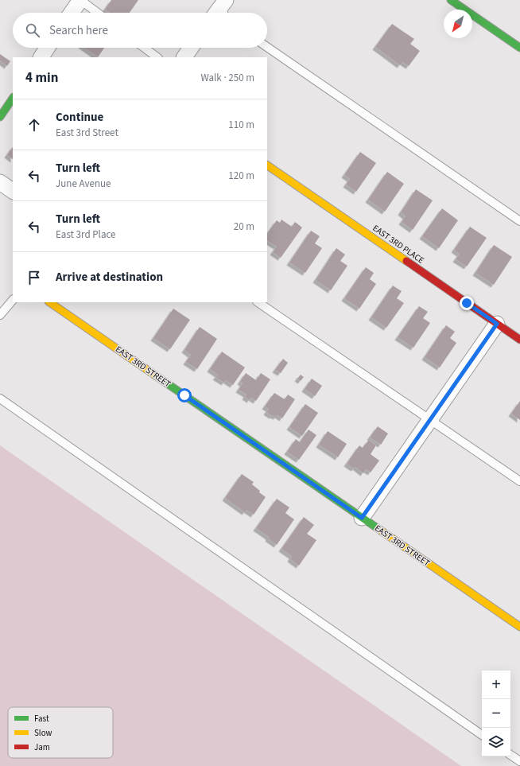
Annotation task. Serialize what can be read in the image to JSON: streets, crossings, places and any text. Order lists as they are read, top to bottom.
{
  "streets": {
    "street": ["EAST 3RD PLACE", "EAST 3RD STREET"]
  },
  "legend": ["Fast", "Slow", "Jam"],
  "north": "bottom left",
  "page": {
    "search": "Search here",
    "heading": ["4 min", "Walk · 250 m"],
    "list": [
      ["Continue", "East 3rd Street", "110 m"],
      ["Turn left", "June Avenue", "120 m"],
      ["Turn left", "East 3rd Place", "20 m"],
      "Arrive at destination"
    ],
    "map_buttons": ["+", "−"]
  }
}
